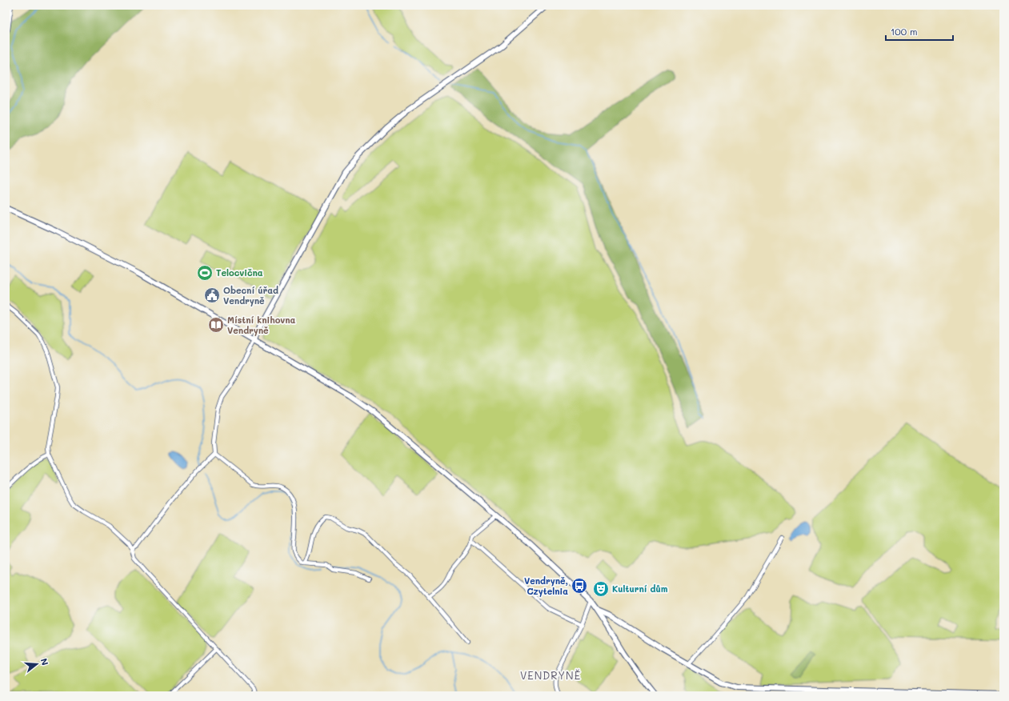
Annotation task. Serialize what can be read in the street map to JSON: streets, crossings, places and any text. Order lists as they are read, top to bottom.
{
  "districts": ["VENDRYNĚ"],
  "places": {
    "sports": ["Telocvična"],
    "public building": ["Obecní úřad Vendryně"],
    "library": ["Místní knihovna Vendryně"],
    "bus stop": ["Vendryně, Czytelnia"],
    "theatre": ["Kulturní dům"]
  },
  "scale_bar": "100 m",
  "north": "right"
}
